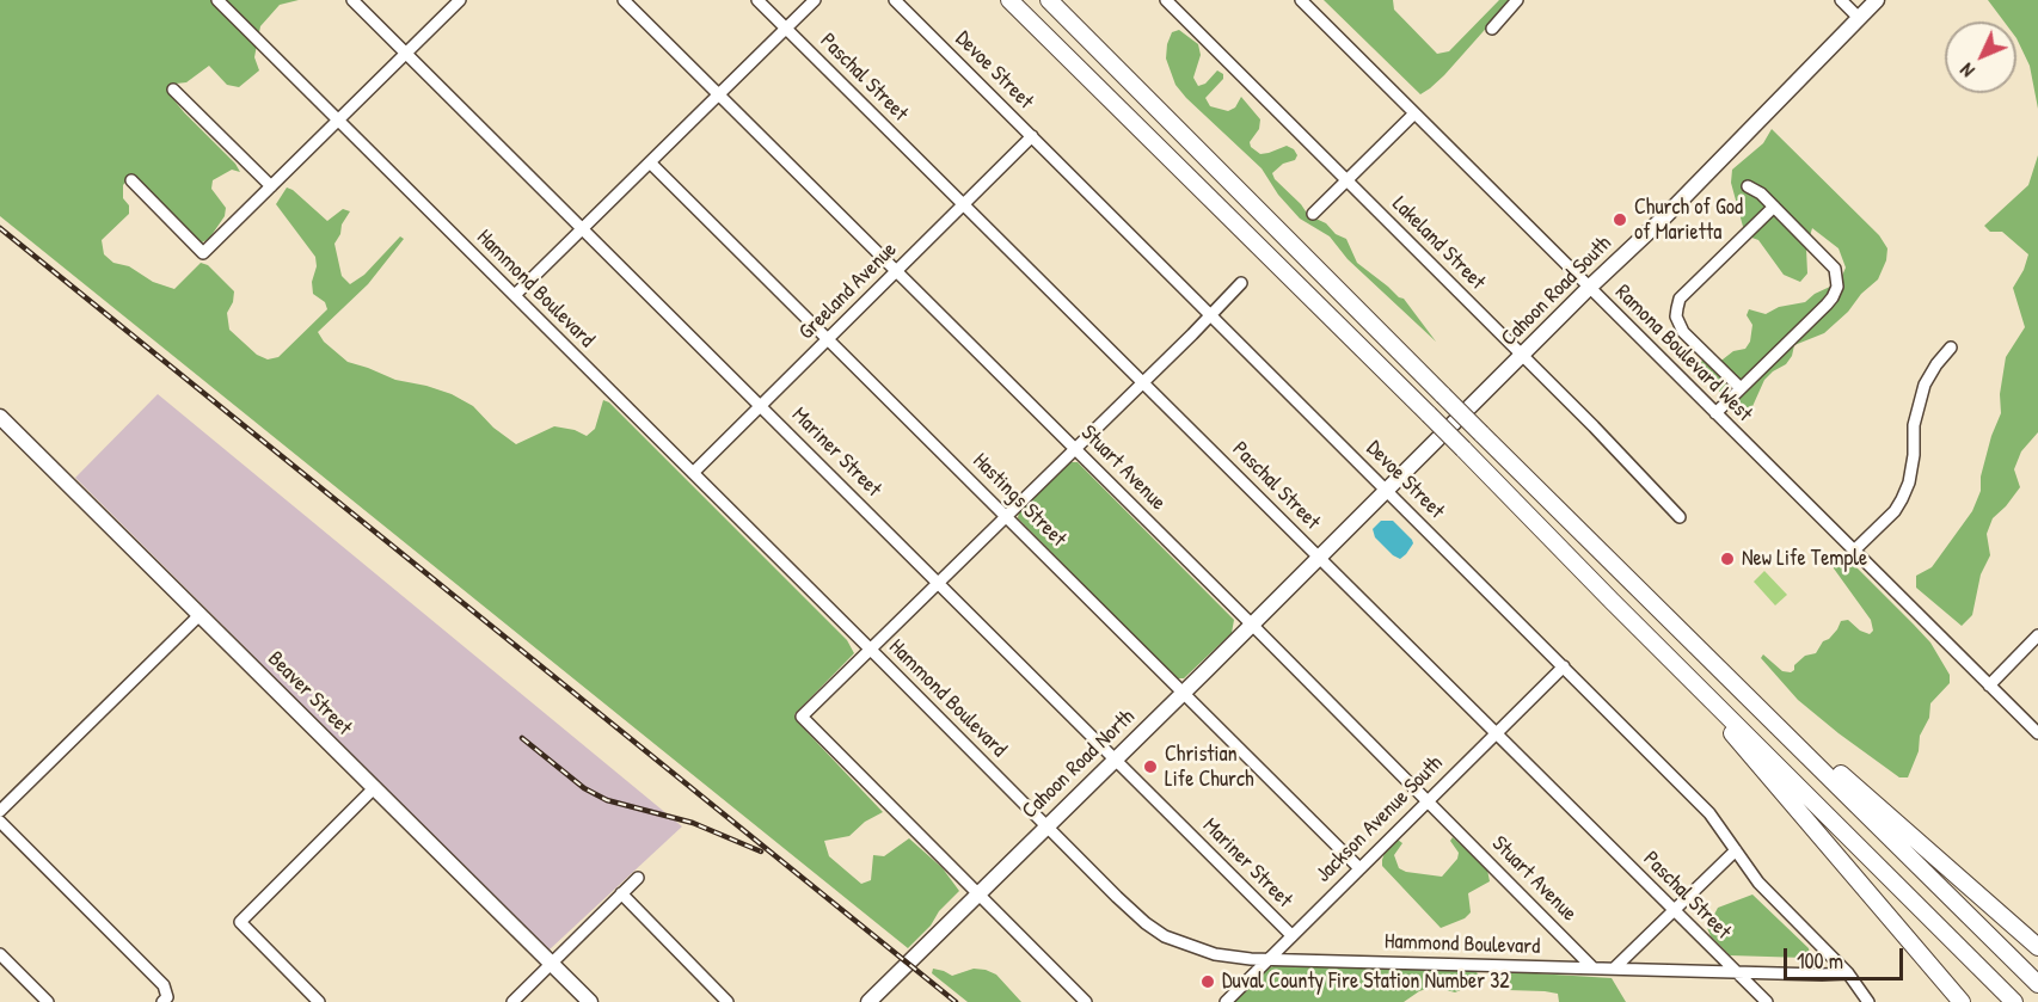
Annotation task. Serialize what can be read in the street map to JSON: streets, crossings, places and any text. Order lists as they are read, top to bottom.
{
  "streets": {
    "main road": ["Cahoon Road South", "Beaver Street", "Cahoon Road North"],
    "street": [
      "Devoe Street",
      "Paschal Street",
      "Lakeland Street",
      "Hammond Boulevard",
      "Greeland Avenue",
      "Ramona Boulevard West",
      "Mariner Street",
      "Stuart Avenue",
      "Hastings Street",
      "Jackson Avenue South"
    ]
  },
  "crossings": [
    ["Devoe Street", "Hammond Boulevard"],
    ["Devoe Street", "Greeland Avenue"],
    ["Devoe Street", "Cahoon Road South"],
    ["Devoe Street", "Jackson Avenue South"],
    ["Paschal Street", "Hammond Boulevard"],
    ["Paschal Street", "Greeland Avenue"],
    ["Paschal Street", "Cahoon Road North"],
    ["Paschal Street", "Jackson Avenue South"],
    ["Lakeland Street", "Cahoon Road South"],
    ["Hammond Boulevard", "Greeland Avenue"],
    ["Hammond Boulevard", "Stuart Avenue"],
    ["Hammond Boulevard", "Cahoon Road North"],
    ["Hammond Boulevard", "Jackson Avenue South"],
    ["Greeland Avenue", "Mariner Street"],
    ["Greeland Avenue", "Stuart Avenue"],
    ["Greeland Avenue", "Hastings Street"],
    ["Cahoon Road South", "Ramona Boulevard West"],
    ["Mariner Street", "Cahoon Road North"],
    ["Mariner Street", "Jackson Avenue South"],
    ["Stuart Avenue", "Cahoon Road North"],
    ["Stuart Avenue", "Jackson Avenue South"],
    ["Hastings Street", "Cahoon Road North"],
    ["Hastings Street", "Jackson Avenue South"]
  ],
  "places": [
    "Church of God of Marietta",
    "New Life Temple",
    "Christian Life Church",
    "Duval County Fire Station Number 32"
  ],
  "scale_bar": "100 m",
  "north": "bottom left"
}
